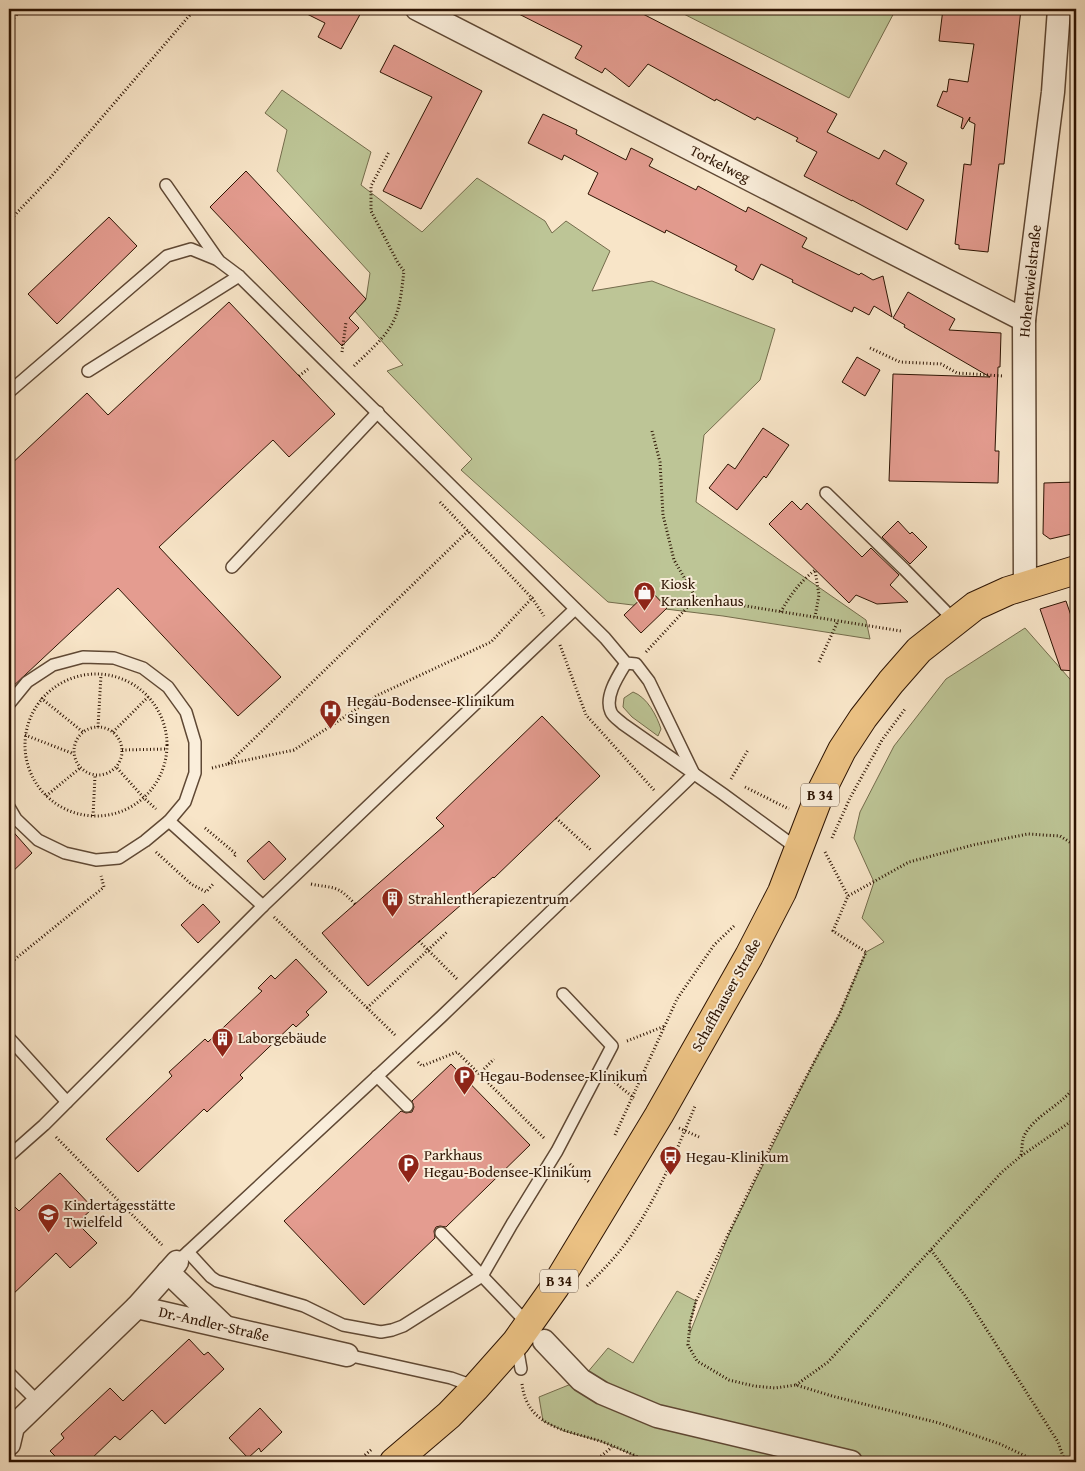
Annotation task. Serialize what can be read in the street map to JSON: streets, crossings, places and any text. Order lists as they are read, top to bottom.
{
  "streets": {
    "main road": ["B 34", "Schaffhauser Straße"],
    "street": ["Torkelweg", "Hohentwielstraße", "Dr.-Andler-Straße"]
  },
  "crossings": [
    ["Torkelweg", "Hohentwielstraße"],
    ["Hohentwielstraße", "Schaffhauser Straße"],
    ["Schaffhauser Straße", "Dr.-Andler-Straße"]
  ],
  "places": {
    "shop": ["Kiosk Krankenhaus"],
    "hospital": ["Hegau-Bodensee-Klinikum Singen"],
    "building": ["Strahlentherapiezentrum", "Laborgebäude"],
    "parking": ["Hegau-Bodensee-Klinikum", "Parkhaus Hegau-Bodensee-Klinikum"],
    "bus stop": ["Hegau-Klinikum"],
    "school or university": ["Kindertagesstätte Twielfeld"]
  }
}
